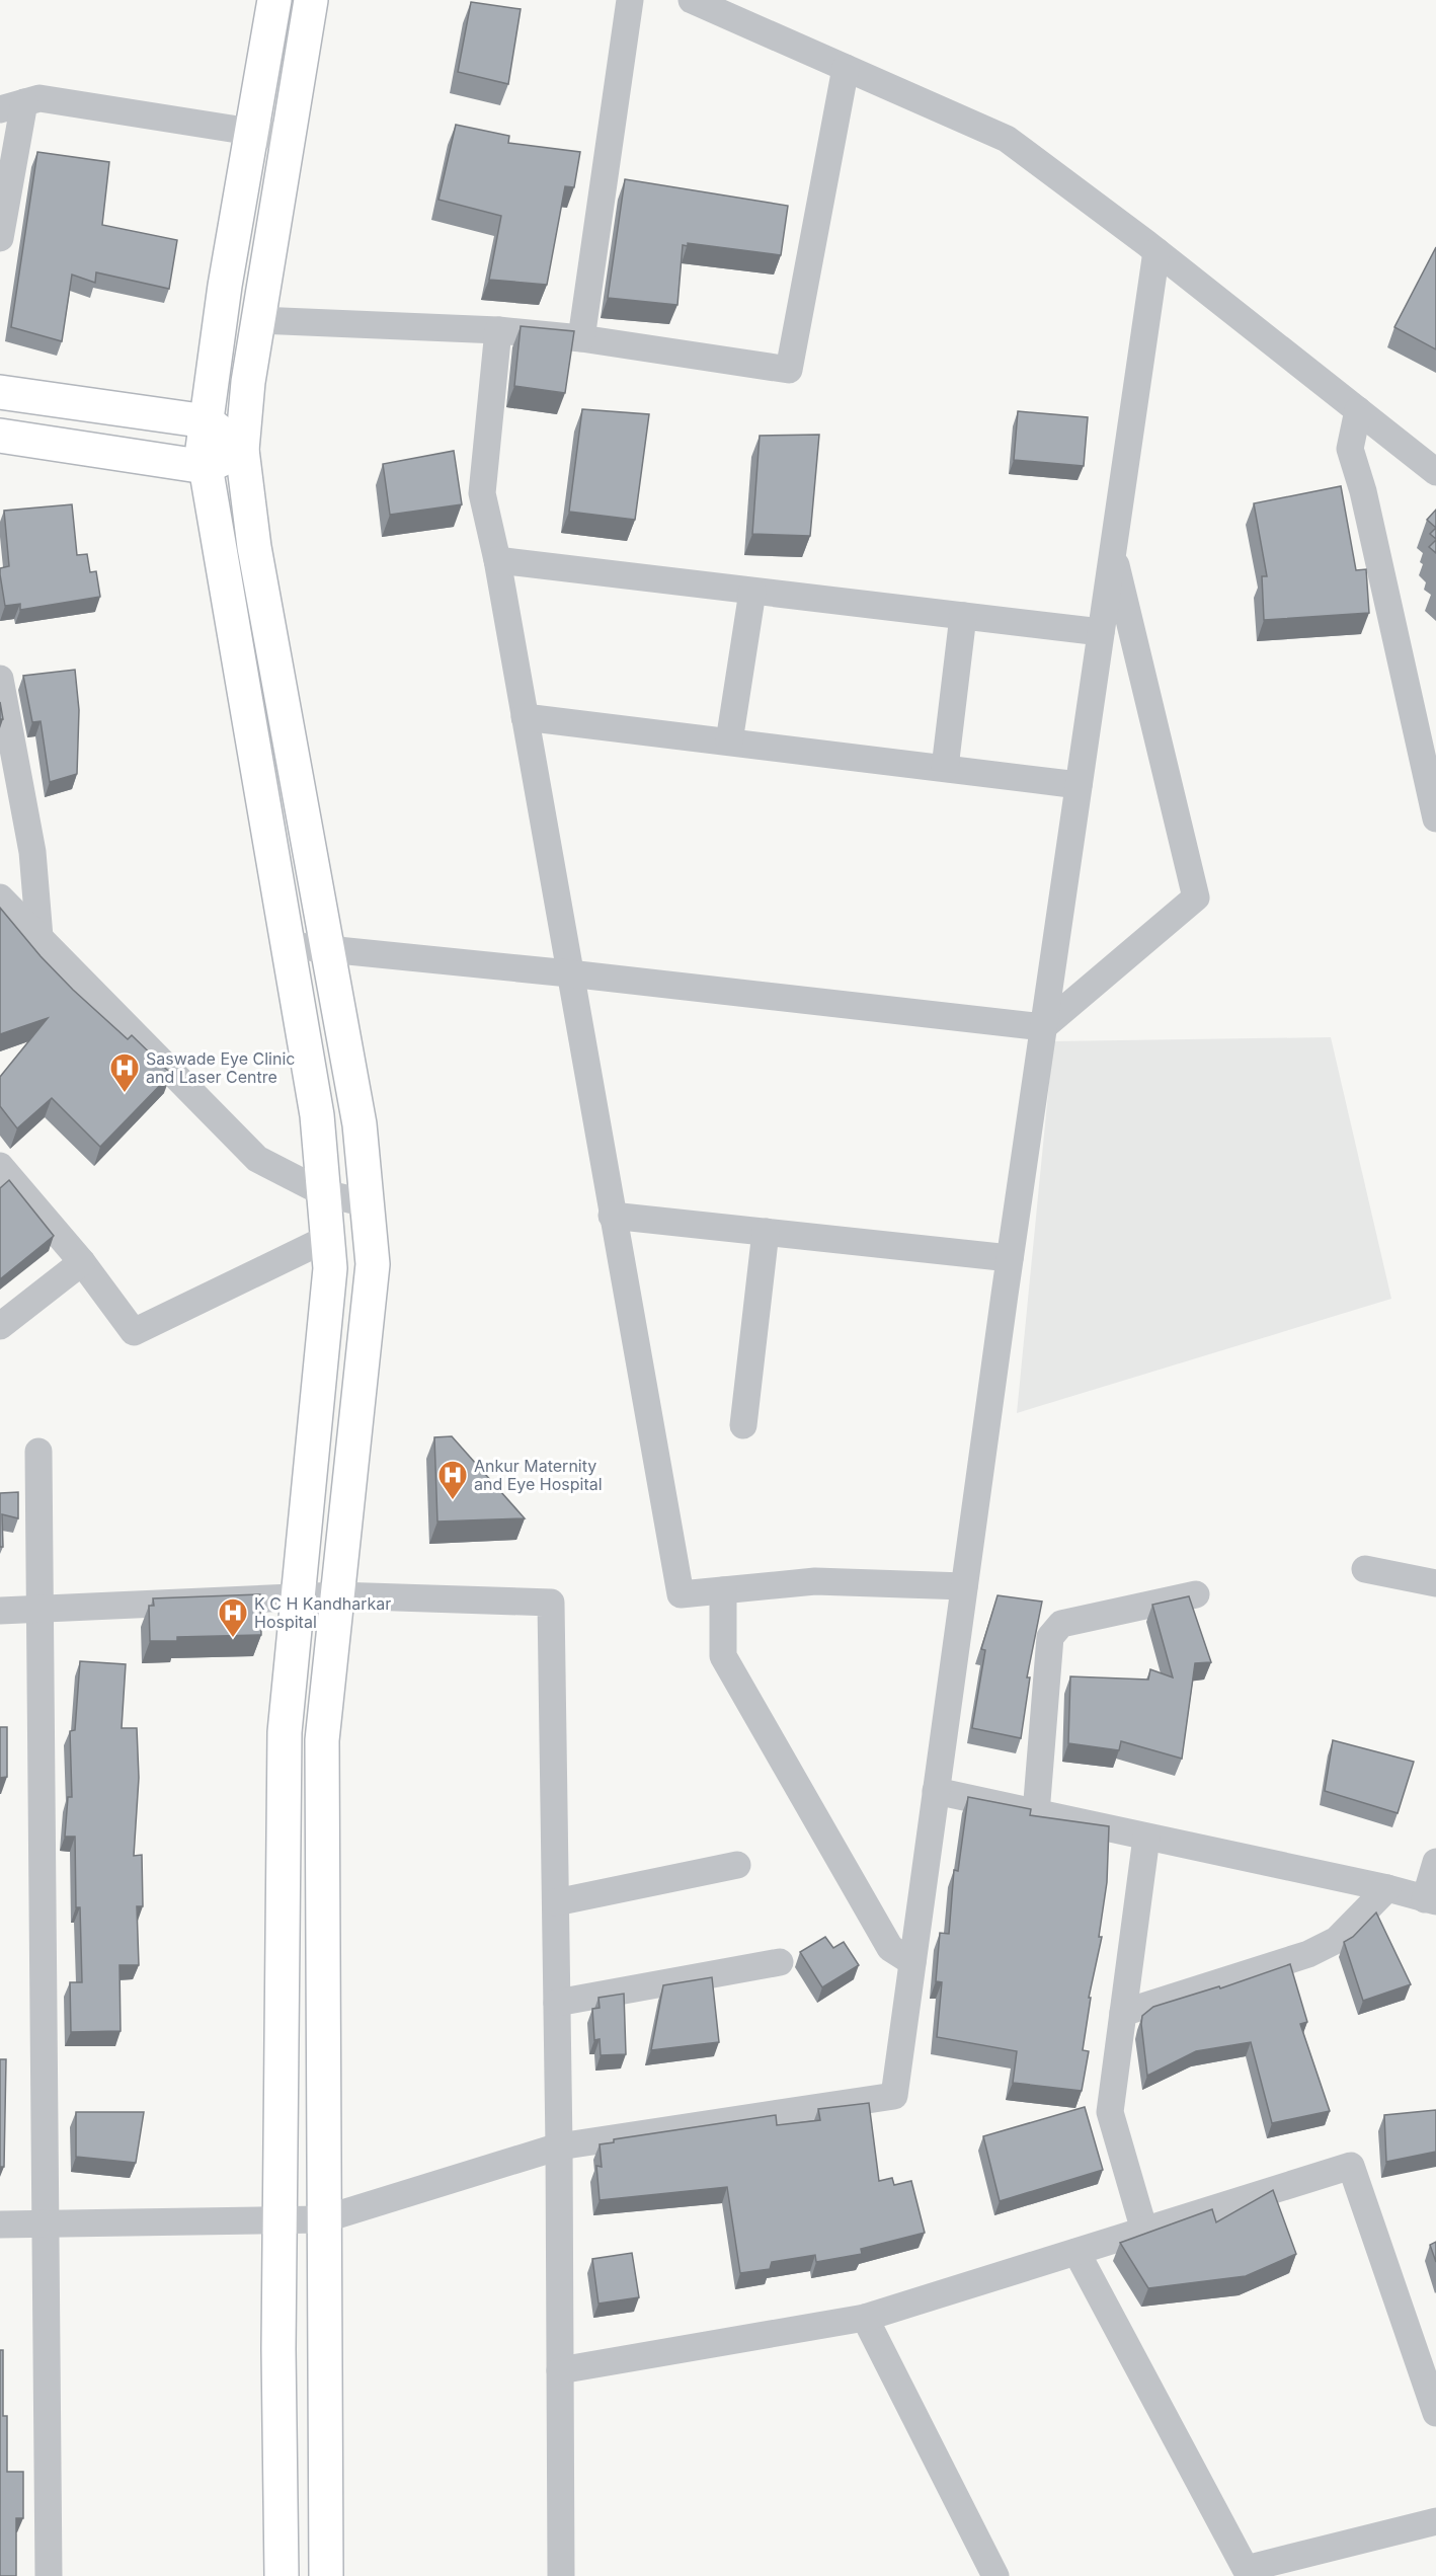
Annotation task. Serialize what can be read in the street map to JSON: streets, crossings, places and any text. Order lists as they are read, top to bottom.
{
  "places": {
    "hospital": ["Saswade Eye Clinic and Laser Centre", "Ankur Maternity and Eye Hospital", "K C H Kandharkar Hospital"]
  }
}
